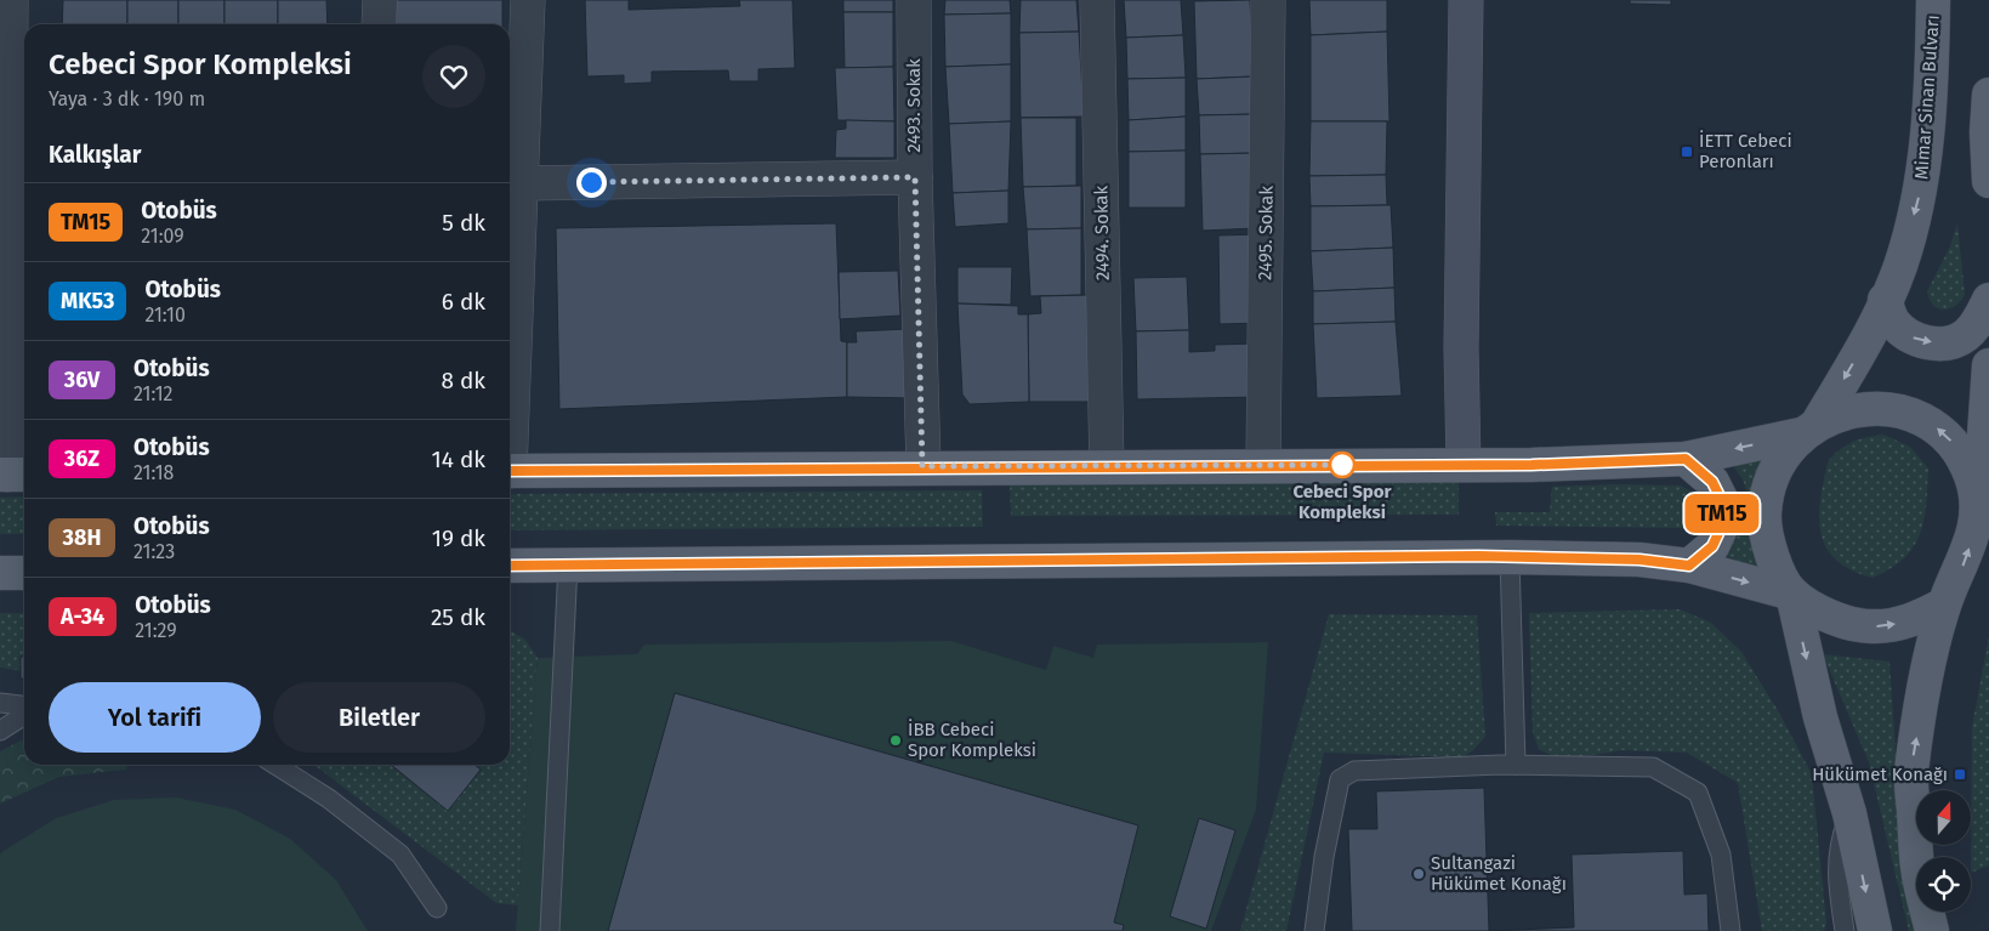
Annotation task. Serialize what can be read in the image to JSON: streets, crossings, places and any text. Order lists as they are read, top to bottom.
{
  "streets": {
    "main road": ["Mimar Sinan Bulvarı"],
    "street": ["2493. Sokak", "2494. Sokak", "2495. Sokak"]
  },
  "places": {
    "transit": ["İETT Cebeci Peronları", "Hükümet Konağı"],
    "other": ["Cebeci Spor Kompleksi", "İBB Cebeci Spor Kompleksi", "Sultangazi Hükümet Konağı"]
  },
  "lines": ["bus line TM15"],
  "north": "top",
  "page": {
    "on_map": "TM15",
    "heading": [
      ["Cebeci Spor Kompleksi", "Yaya · 3 dk · 190 m"],
      "Kalkışlar"
    ],
    "list": [
      {
        "mark": "TM15",
        "name": "Otobüs",
        "note": "21:09",
        "value": "5 dk"
      },
      {
        "mark": "MK53",
        "name": "Otobüs",
        "note": "21:10",
        "value": "6 dk"
      },
      {
        "mark": "36V",
        "name": "Otobüs",
        "note": "21:12",
        "value": "8 dk"
      },
      {
        "mark": "36Z",
        "name": "Otobüs",
        "note": "21:18",
        "value": "14 dk"
      },
      {
        "mark": "38H",
        "name": "Otobüs",
        "note": "21:23",
        "value": "19 dk"
      },
      {
        "mark": "A-34",
        "name": "Otobüs",
        "note": "21:29",
        "value": "25 dk"
      }
    ],
    "buttons": ["Yol tarifi", "Biletler"]
  }
}
